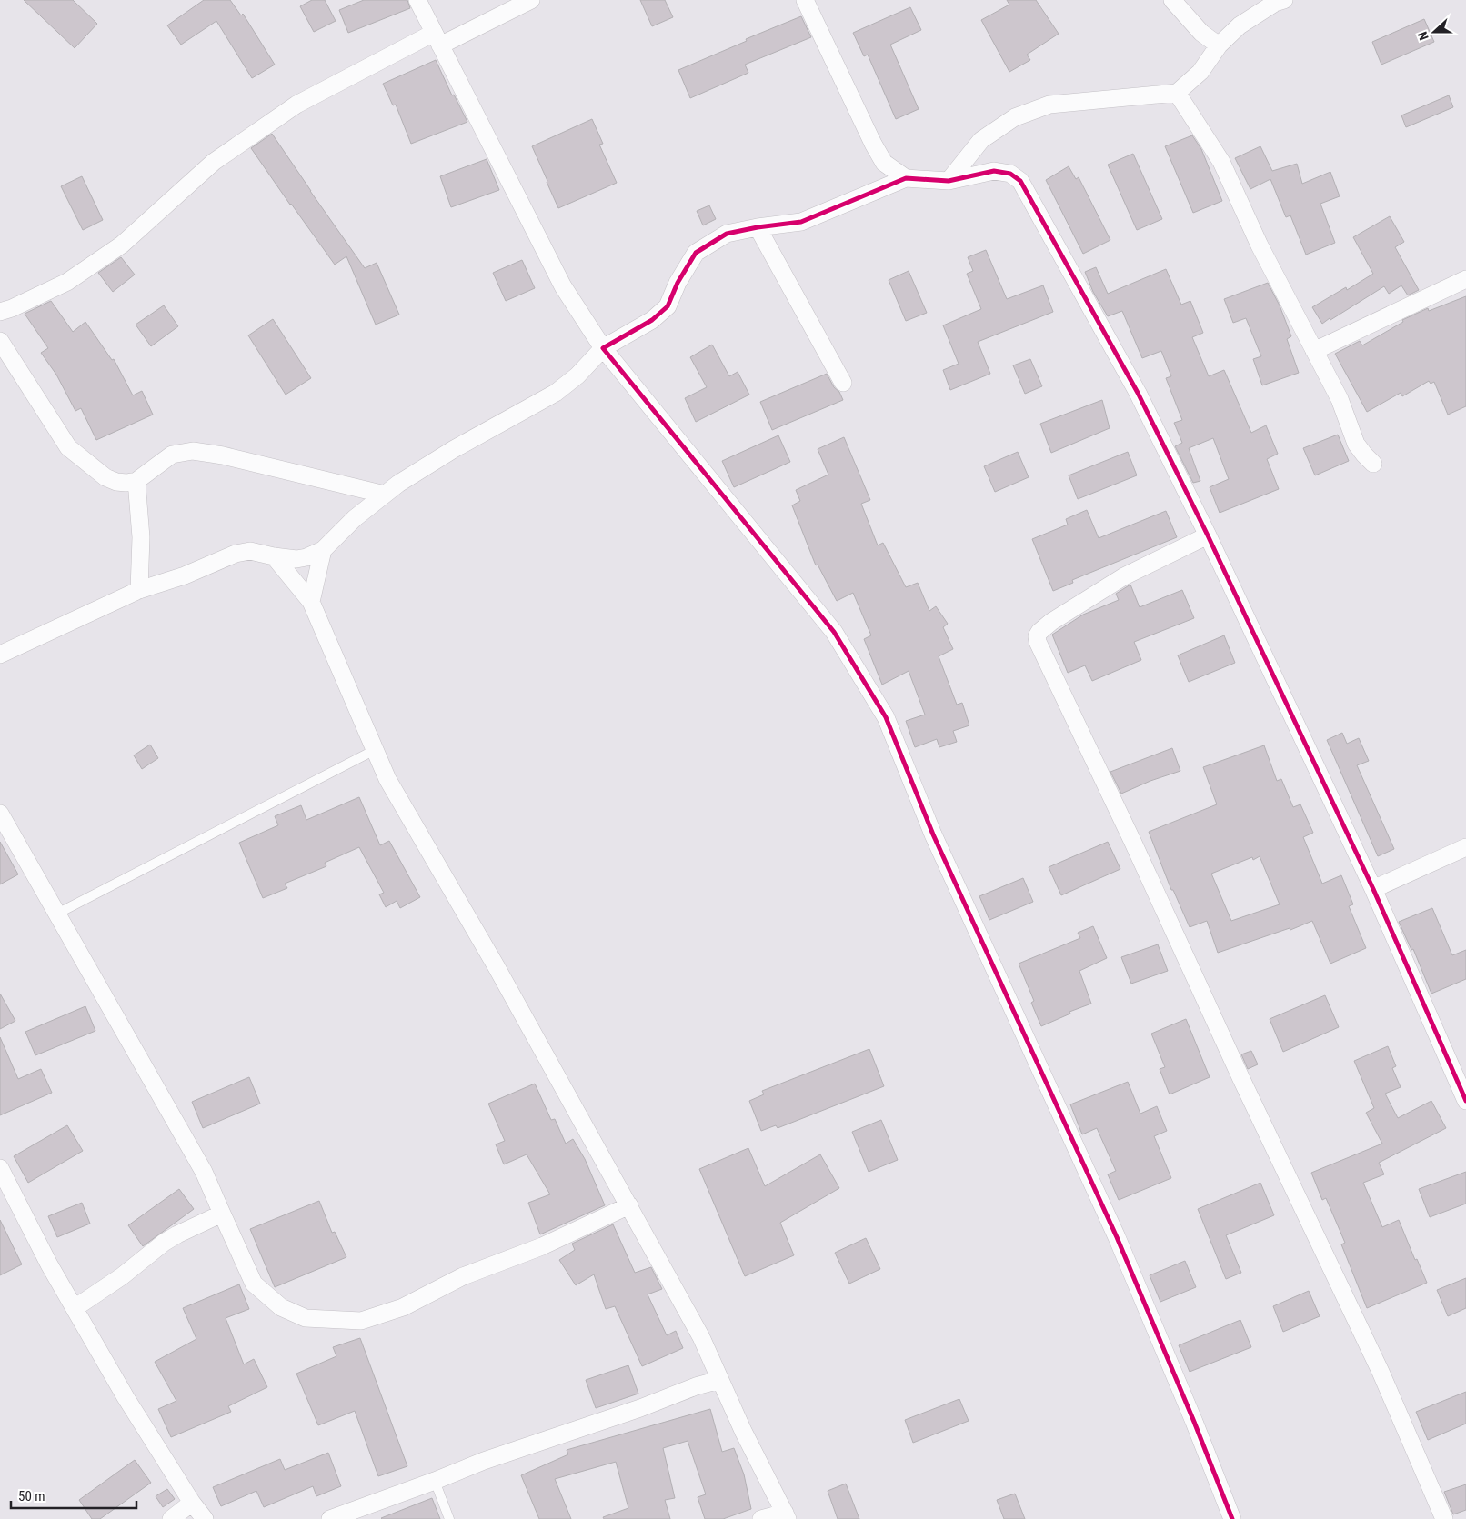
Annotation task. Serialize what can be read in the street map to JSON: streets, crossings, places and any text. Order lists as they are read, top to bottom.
{
  "scale_bar": "50 m",
  "north": "left"
}
